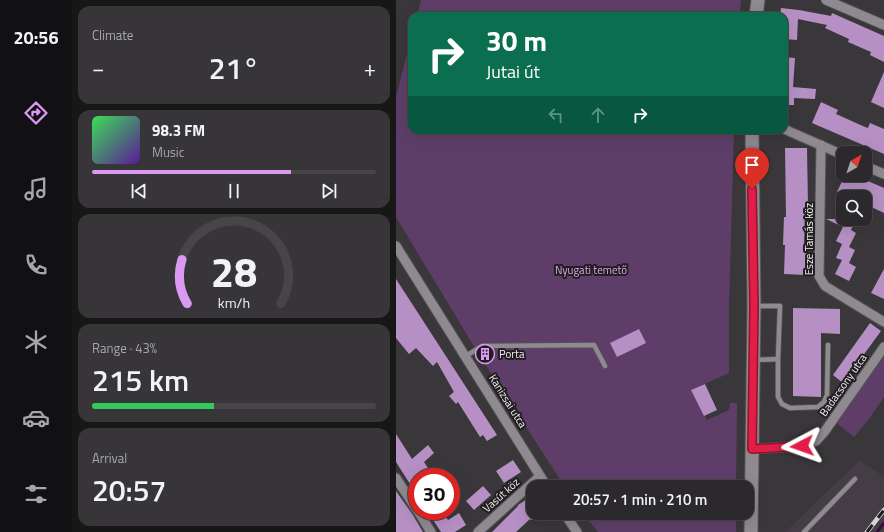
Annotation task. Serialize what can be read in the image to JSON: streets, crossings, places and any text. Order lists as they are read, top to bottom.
{
  "streets": {
    "street": [
      "Esze Tamás köz",
      "Badacsony utca",
      "Kanizsai utca",
      "Vasút köz"
    ]
  },
  "crossings": [
    ["Kanizsai utca", "Vasút köz"]
  ],
  "parks": ["Nyugati temető"],
  "places": {
    "building": ["Porta"]
  },
  "north": "top right",
  "page": {
    "tabs": "20:56",
    "tile": [
      "Climate",
      ["Range · 43%", "215 km"],
      ["Arrival", "20:57"]
    ],
    "turn": ["30 m", "Jutai út"],
    "heat": ["−", "21°", "+"],
    "song": ["98.3 FM", "Music"],
    "limit": "30",
    "trip": "20:57 · 1 min · 210 m",
    "gauge": ["28", "km/h"]
  }
}
